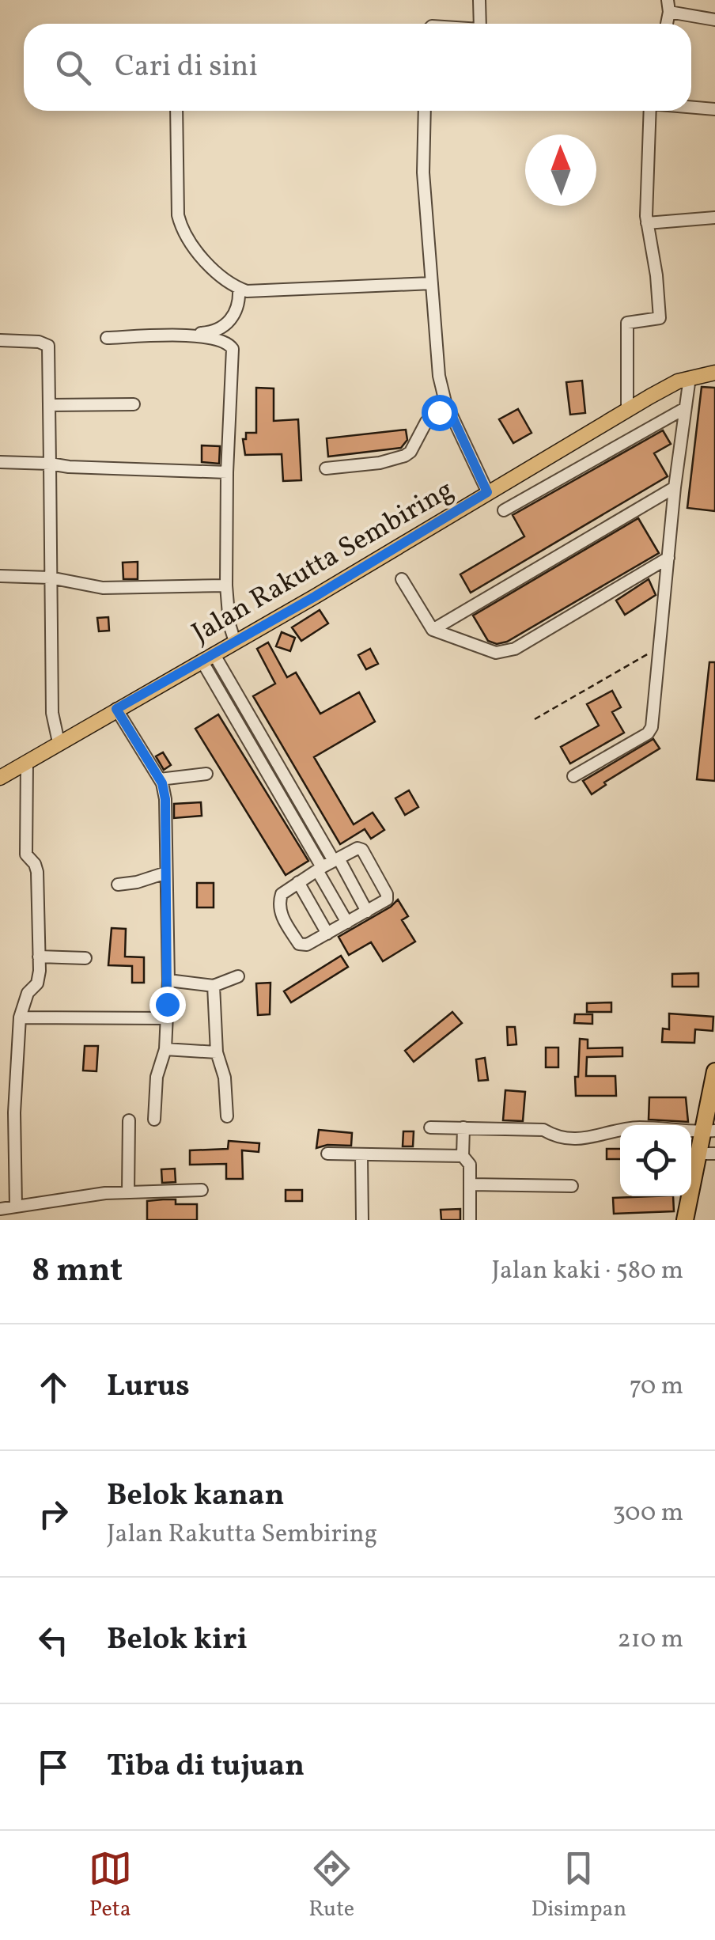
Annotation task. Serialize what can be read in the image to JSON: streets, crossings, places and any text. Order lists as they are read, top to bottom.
{
  "streets": {
    "main road": ["Jalan Rakutta Sembiring"]
  },
  "north": "top",
  "page": {
    "search": "Cari di sini",
    "heading": ["8 mnt", "Jalan kaki · 580 m"],
    "list": [
      ["Lurus", "70 m"],
      ["Belok kanan", "Jalan Rakutta Sembiring", "300 m"],
      ["Belok kiri", "210 m"],
      "Tiba di tujuan"
    ],
    "nav": ["Peta", "Rute", "Disimpan"]
  }
}
